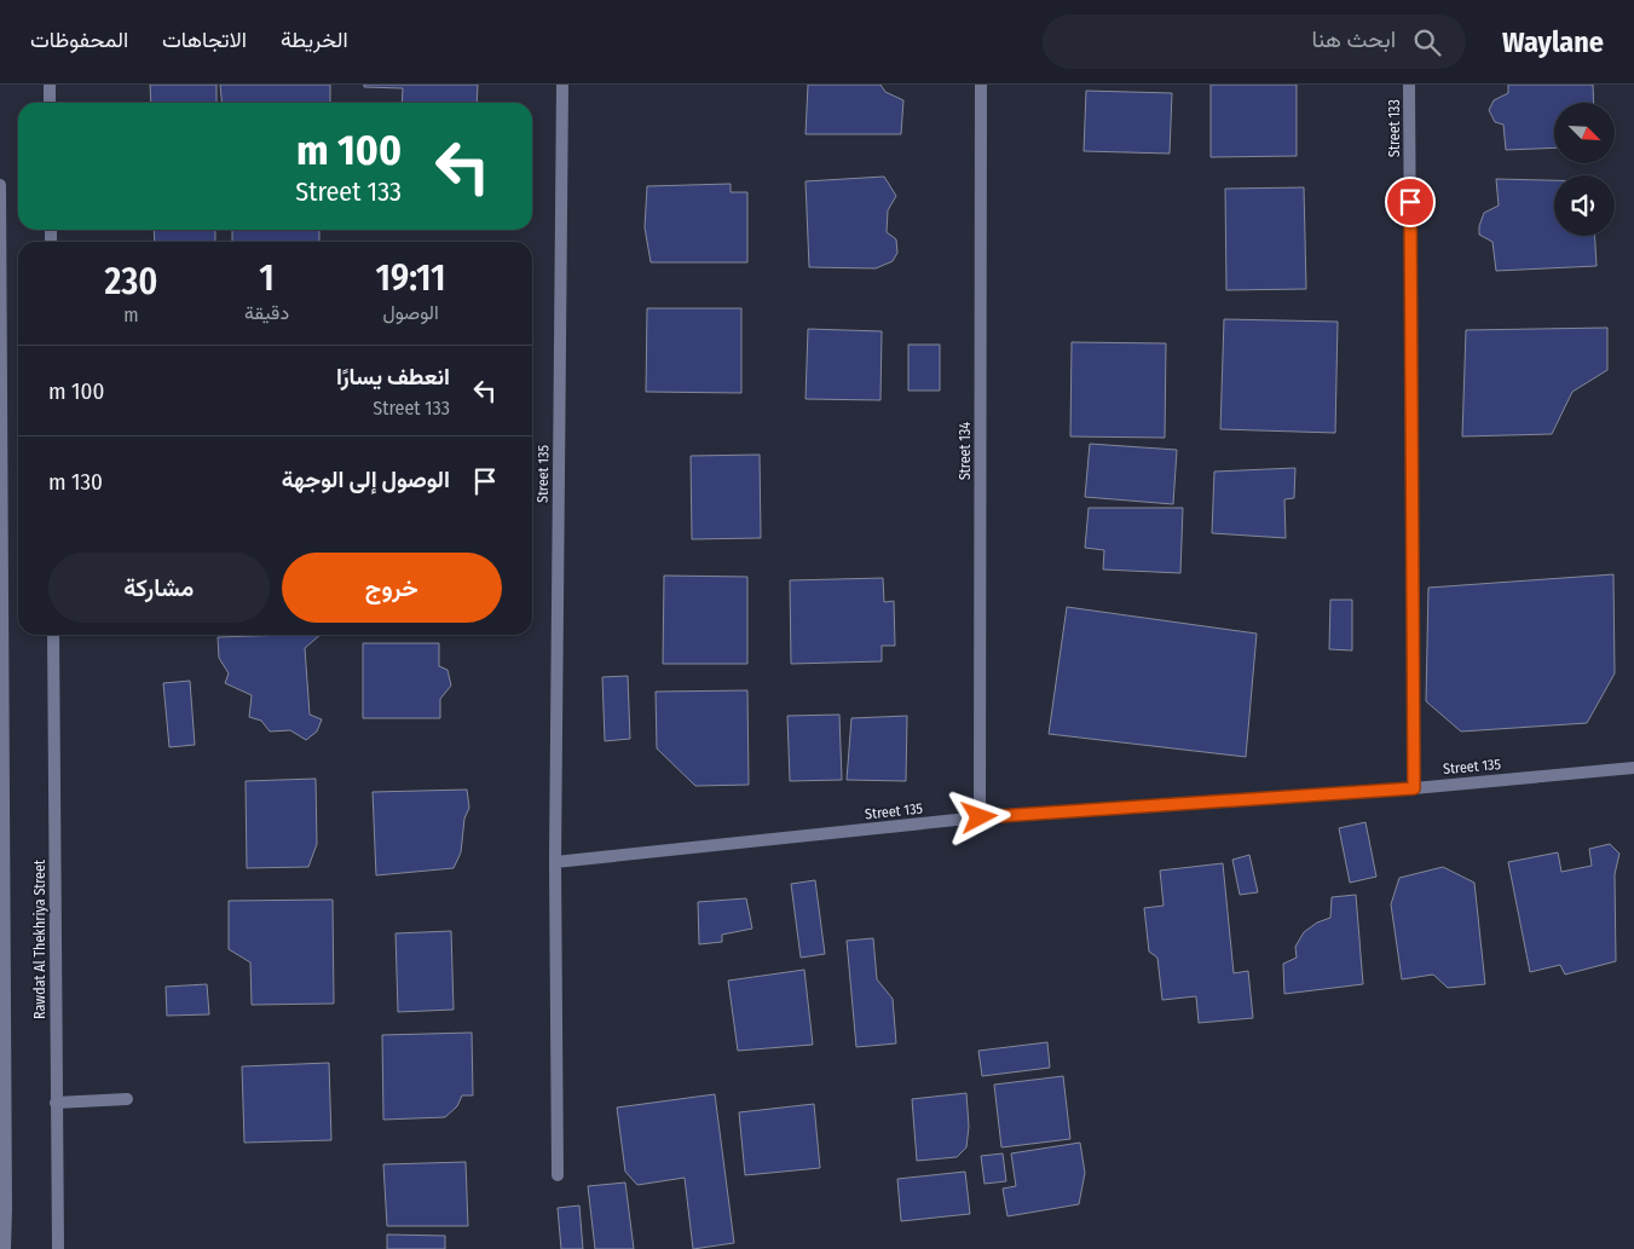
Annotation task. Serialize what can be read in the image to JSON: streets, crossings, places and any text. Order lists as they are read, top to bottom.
{
  "streets": {
    "street": [
      "Street 133",
      "Street 134",
      "Street 135",
      "Rawdat Al Thekhriya Street"
    ]
  },
  "crossings": [
    ["Street 133", "Street 135"],
    ["Street 134", "Street 135"]
  ],
  "north": "bottom right",
  "page": {
    "header": "Waylane",
    "search": "ابحث هنا",
    "nav": ["الخريطة", "الاتجاهات", "المحفوظات"],
    "turn": ["100 m", "Street 133"],
    "eta": [
      "19:11",
      "الوصول",
      "1",
      "دقيقة",
      "230",
      "m"
    ],
    "list": [
      {
        "name": "انعطف يسارًا",
        "note": "Street 133",
        "value": "100 m"
      },
      {
        "name": "الوصول إلى الوجهة",
        "value": "130 m"
      }
    ],
    "buttons": ["خروج", "مشاركة"]
  }
}
